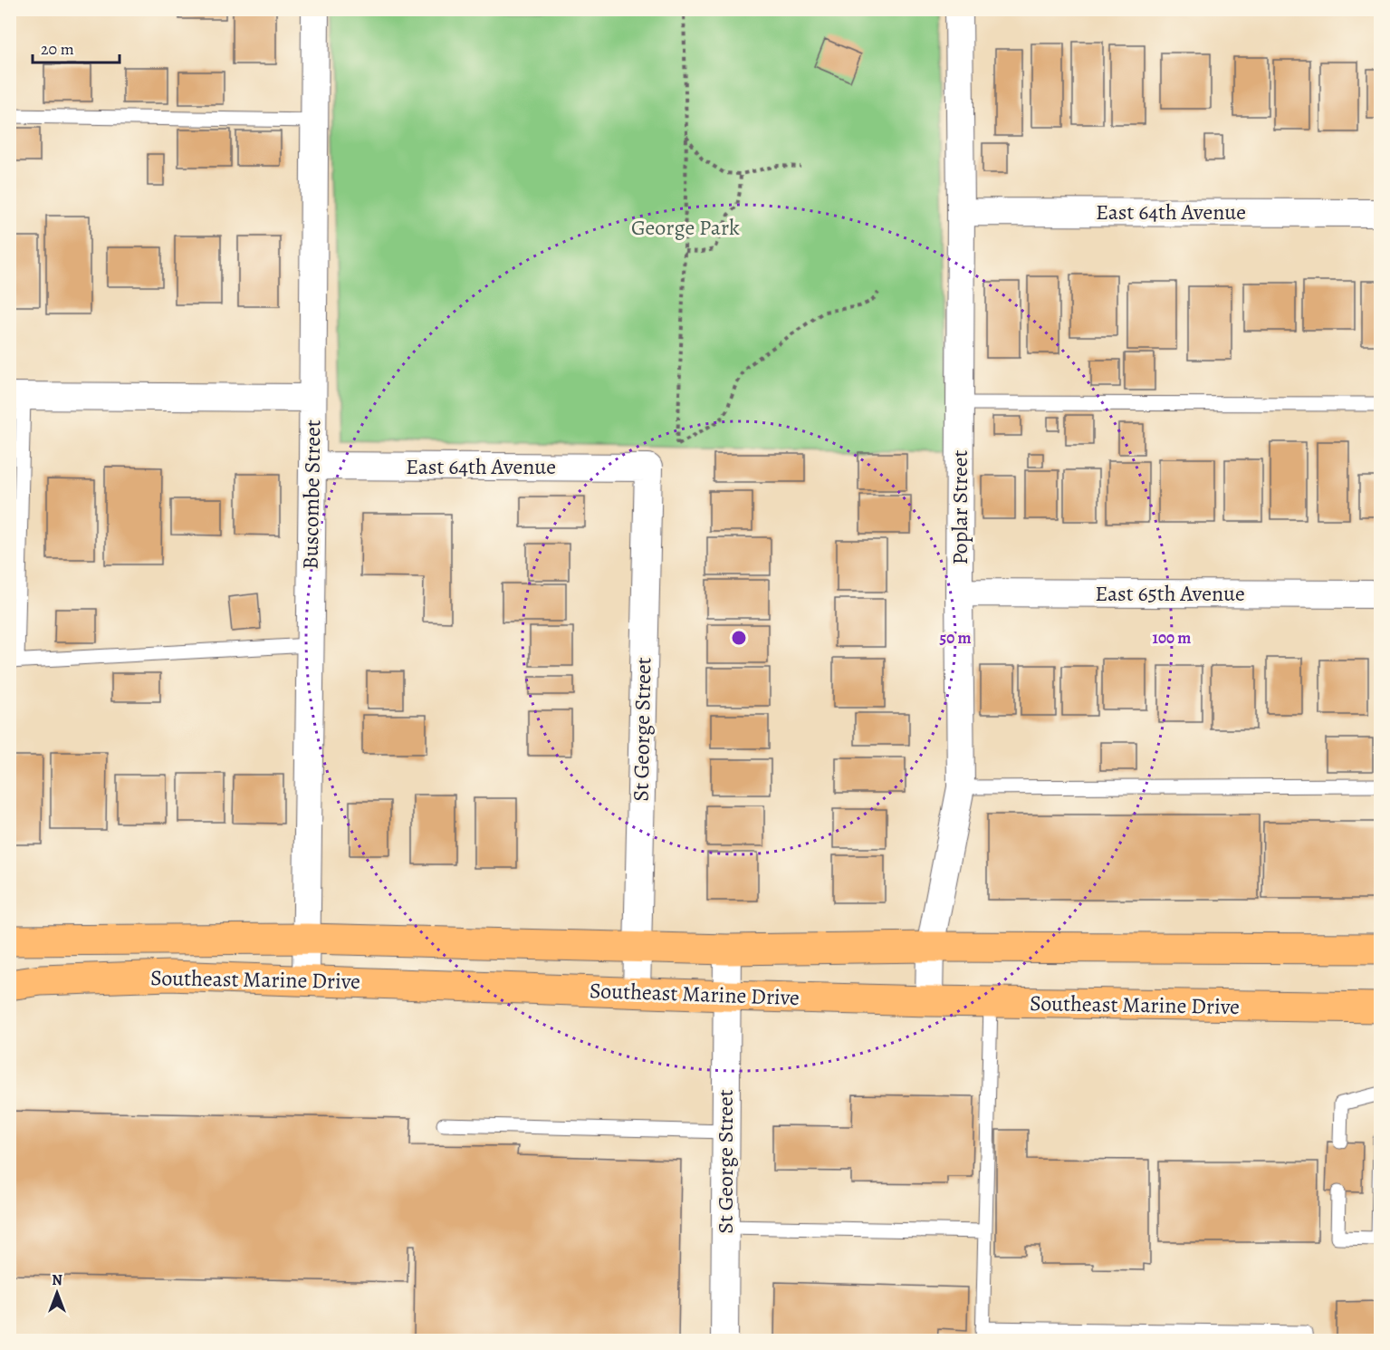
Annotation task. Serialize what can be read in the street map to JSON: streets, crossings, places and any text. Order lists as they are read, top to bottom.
{
  "streets": {
    "main road": ["Southeast Marine Drive"],
    "street": [
      "East 64th Avenue",
      "Buscombe Street",
      "Poplar Street",
      "East 65th Avenue",
      "St George Street"
    ]
  },
  "crossings": [
    ["East 64th Avenue", "Buscombe Street"],
    ["East 64th Avenue", "Poplar Street"],
    ["East 64th Avenue", "St George Street"],
    ["Buscombe Street", "Southeast Marine Drive"],
    ["Poplar Street", "East 65th Avenue"],
    ["Poplar Street", "Southeast Marine Drive"],
    ["St George Street", "Southeast Marine Drive"]
  ],
  "parks": ["George Park"],
  "scale_bar": "20 m",
  "north": "top",
  "rings": ["50 m", "100 m"]
}
